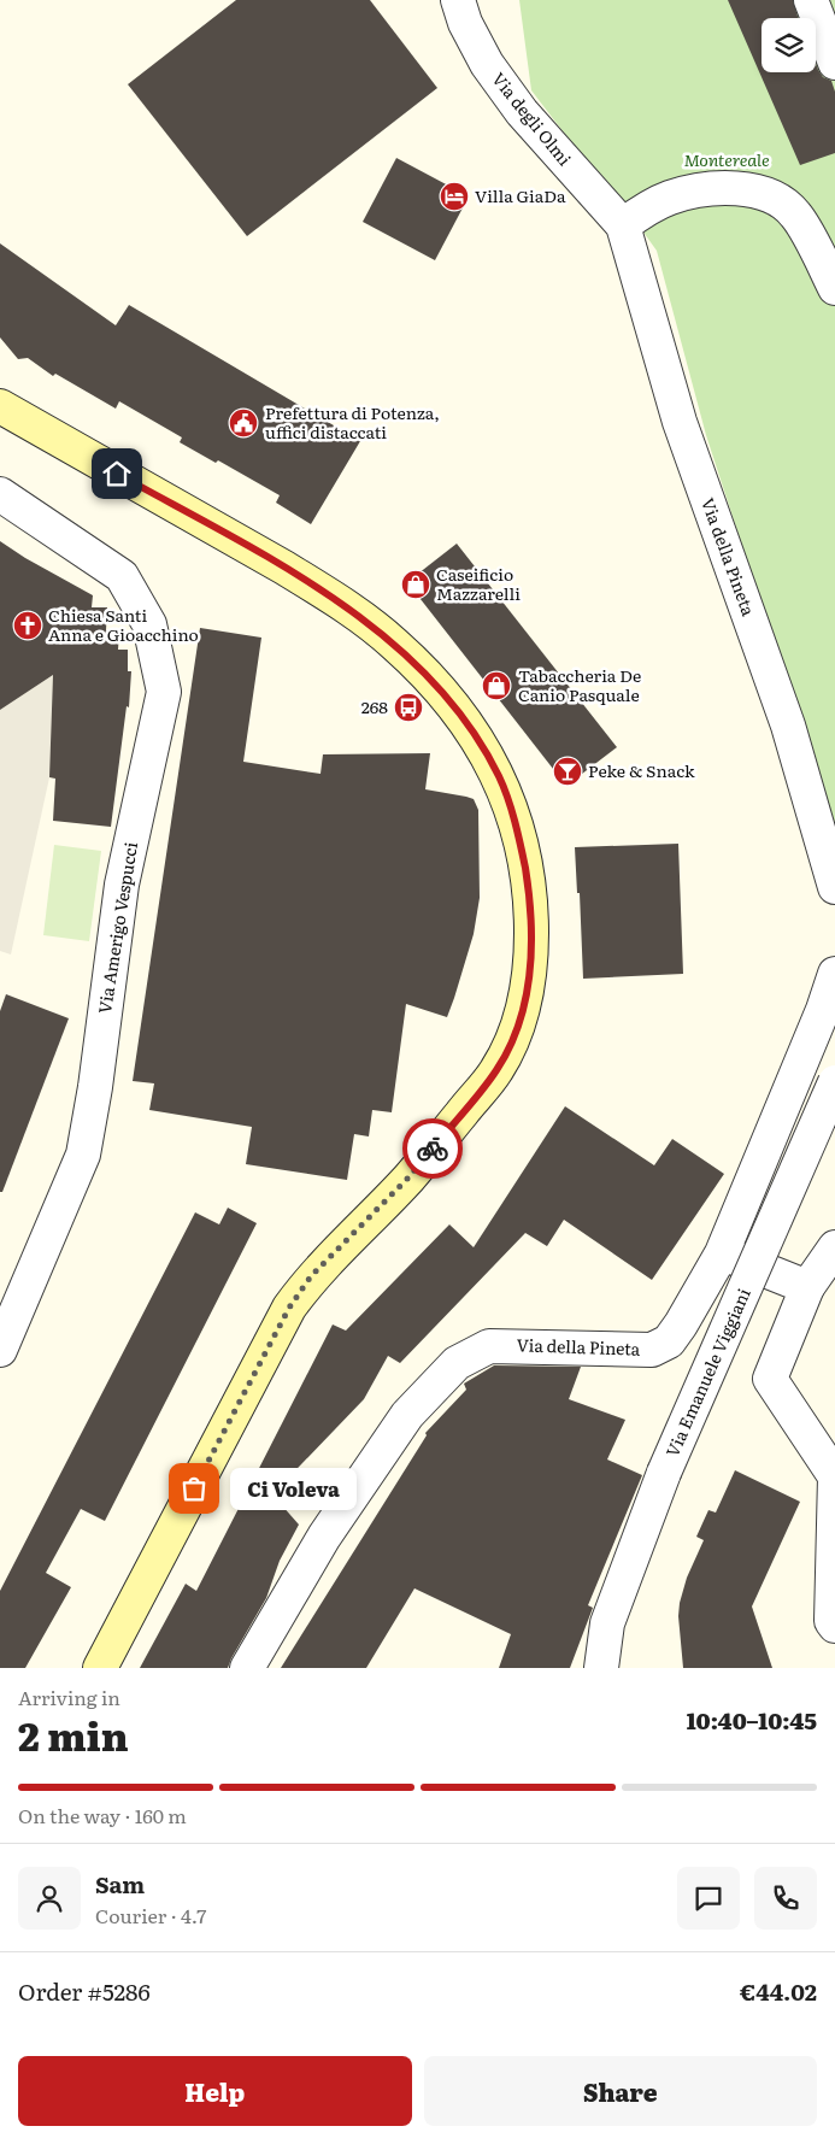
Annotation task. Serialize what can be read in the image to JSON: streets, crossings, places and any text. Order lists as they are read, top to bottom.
{
  "streets": {
    "street": [
      "Via degli Olmi",
      "Via della Pineta",
      "Via Amerigo Vespucci",
      "Via Emanuele Viggiani"
    ]
  },
  "crossings": [
    ["Via degli Olmi", "Via della Pineta"]
  ],
  "parks": ["Montereale"],
  "places": {
    "hotel": ["Villa GiaDa"],
    "public building": ["Prefettura di Potenza, uffici distaccati"],
    "shop": ["Caseificio Mazzarelli", "Tabaccheria De Canio Pasquale"],
    "church": ["Chiesa Santi Anna e Gioacchino"],
    "bus stop": ["268"],
    "bar": ["Peke & Snack"],
    "other": ["Ci Voleva"]
  },
  "page": {
    "bubble": "Ci Voleva",
    "heading": ["2 min", "Arriving in", "10:40–10:45"],
    "panel": [
      "Sam",
      "Courier · 4.7",
      "Order #5286",
      "€44.02"
    ],
    "bar": "On the way · 160 m",
    "buttons": ["Help", "Share"]
  }
}
